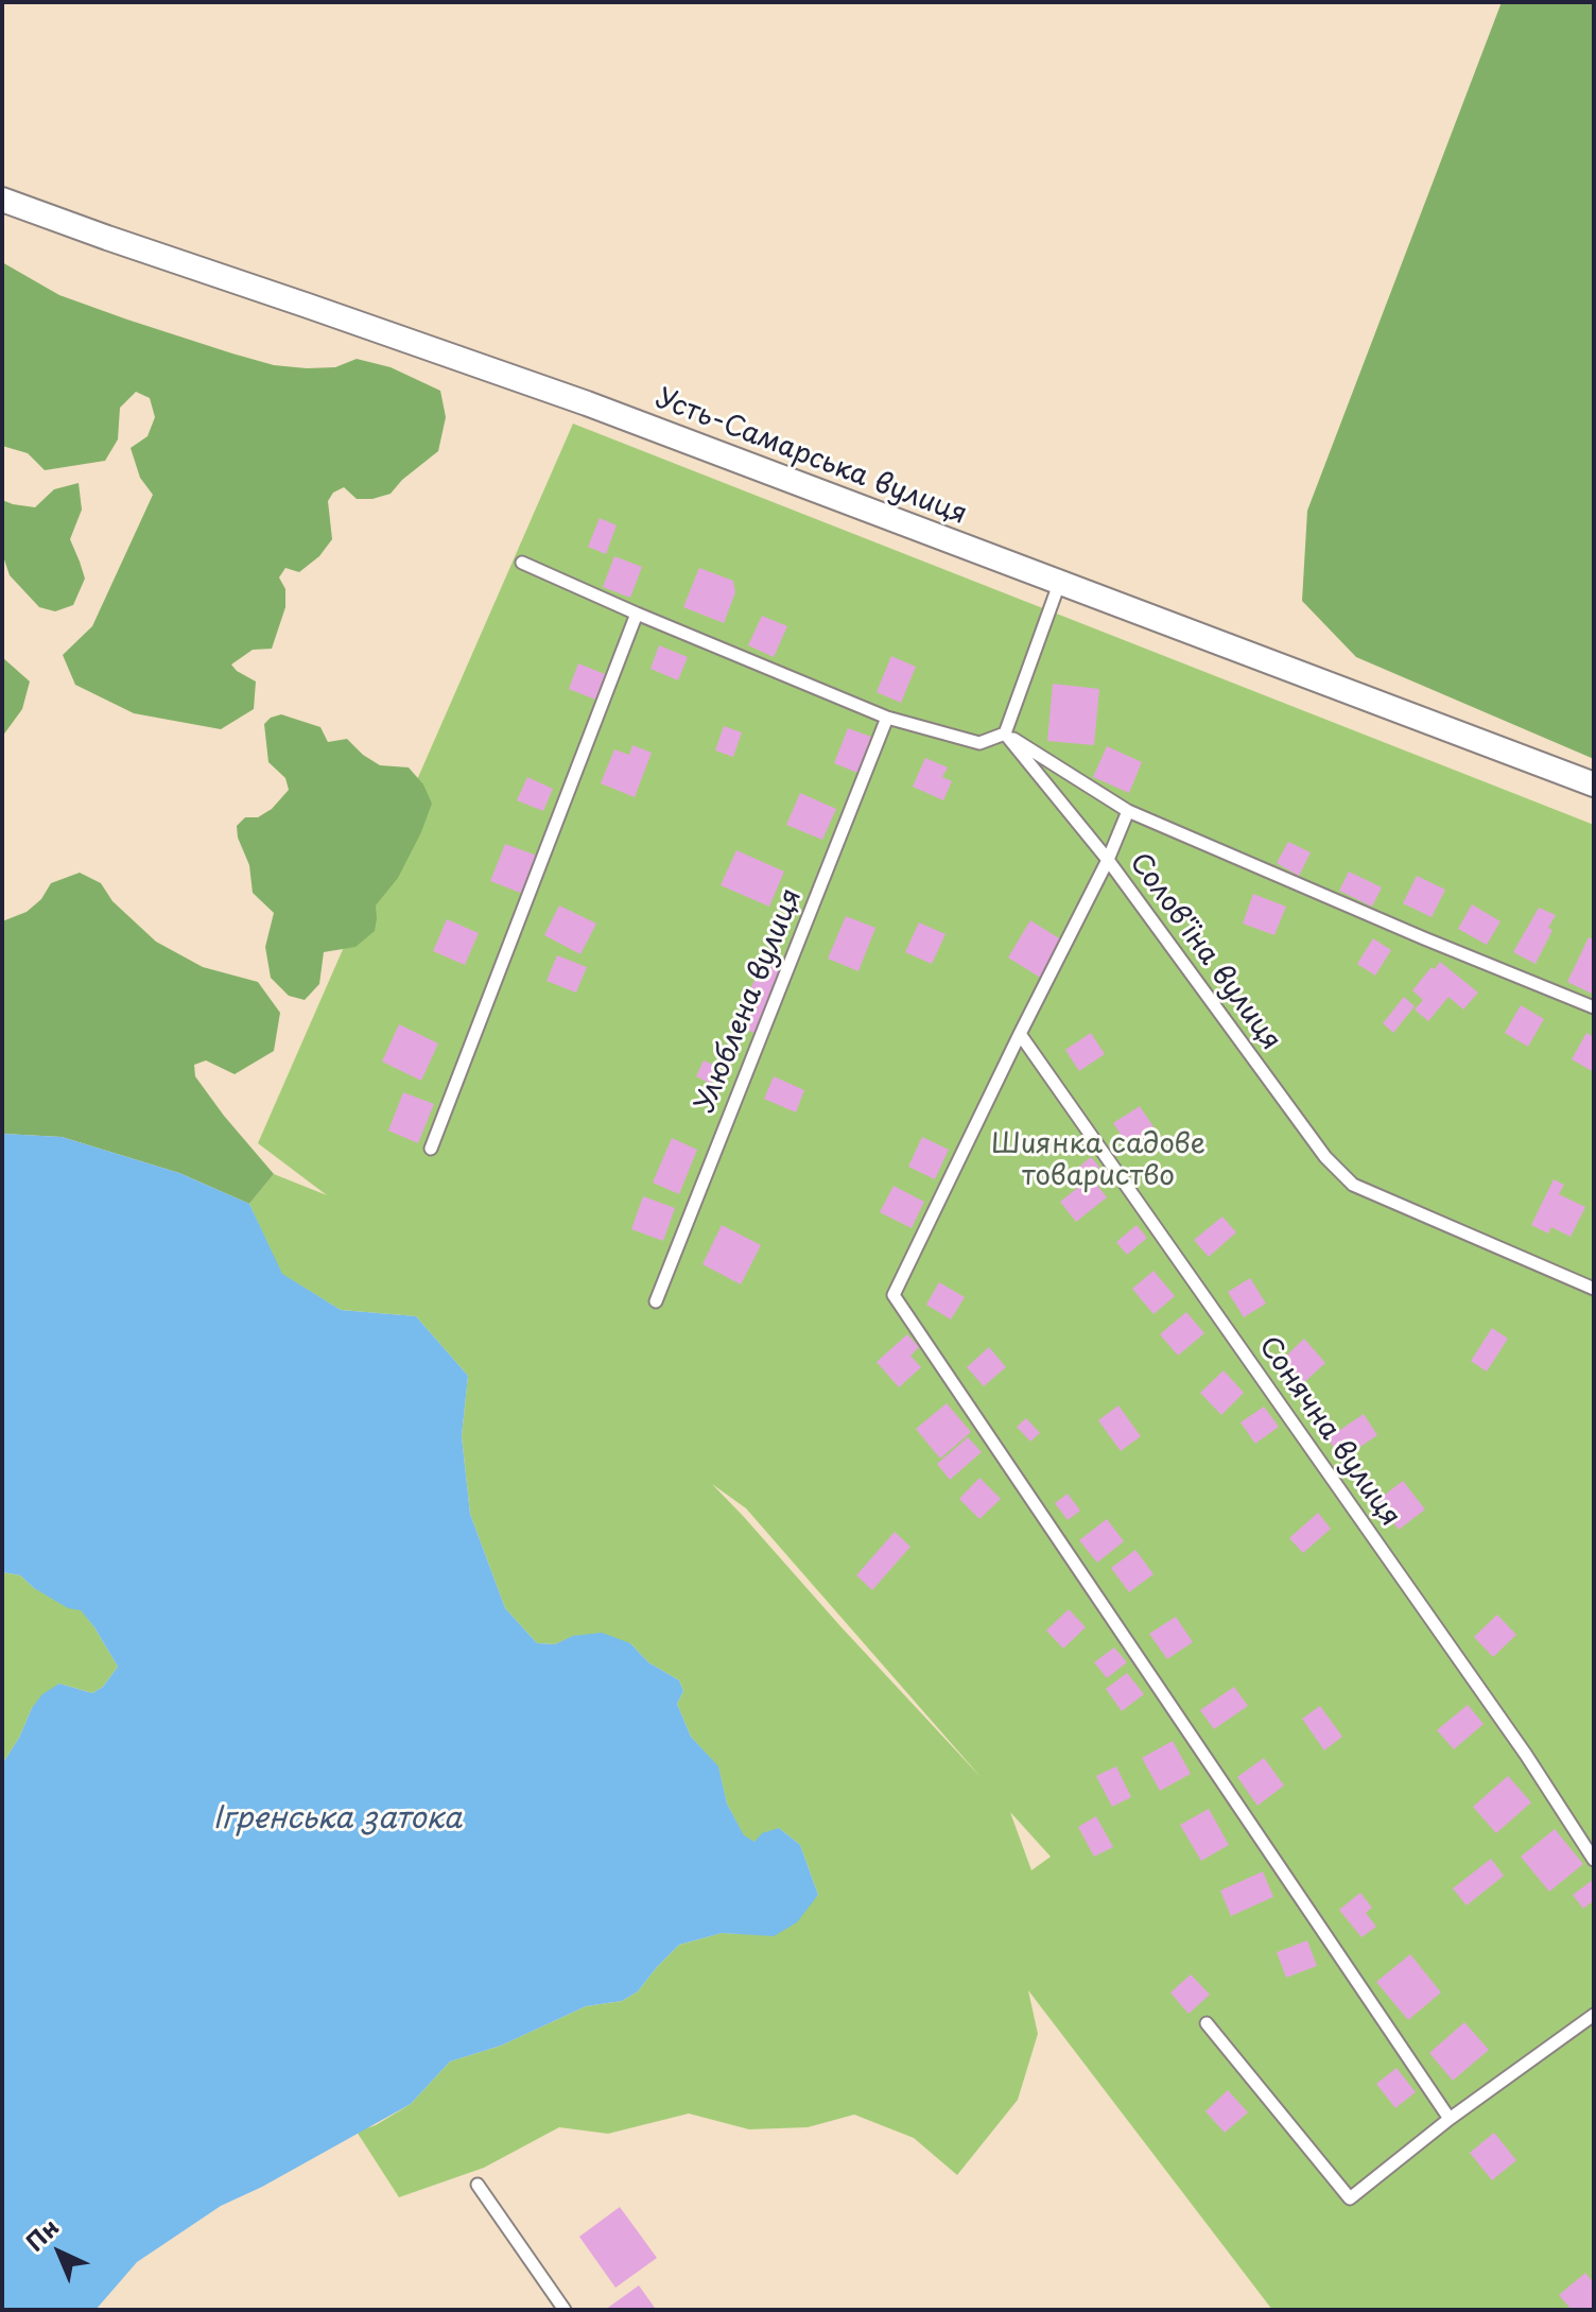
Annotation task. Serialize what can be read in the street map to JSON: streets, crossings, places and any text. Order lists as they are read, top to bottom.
{
  "streets": {
    "street": ["Усть-Самарська вулиця"],
    "lane": ["Солов'їна вулиця", "Улюблена вулиця", "Сонячна вулиця"]
  },
  "water": ["Ігренська затока"],
  "parks": ["Шиянка садове товариство"],
  "north": "top left"
}
